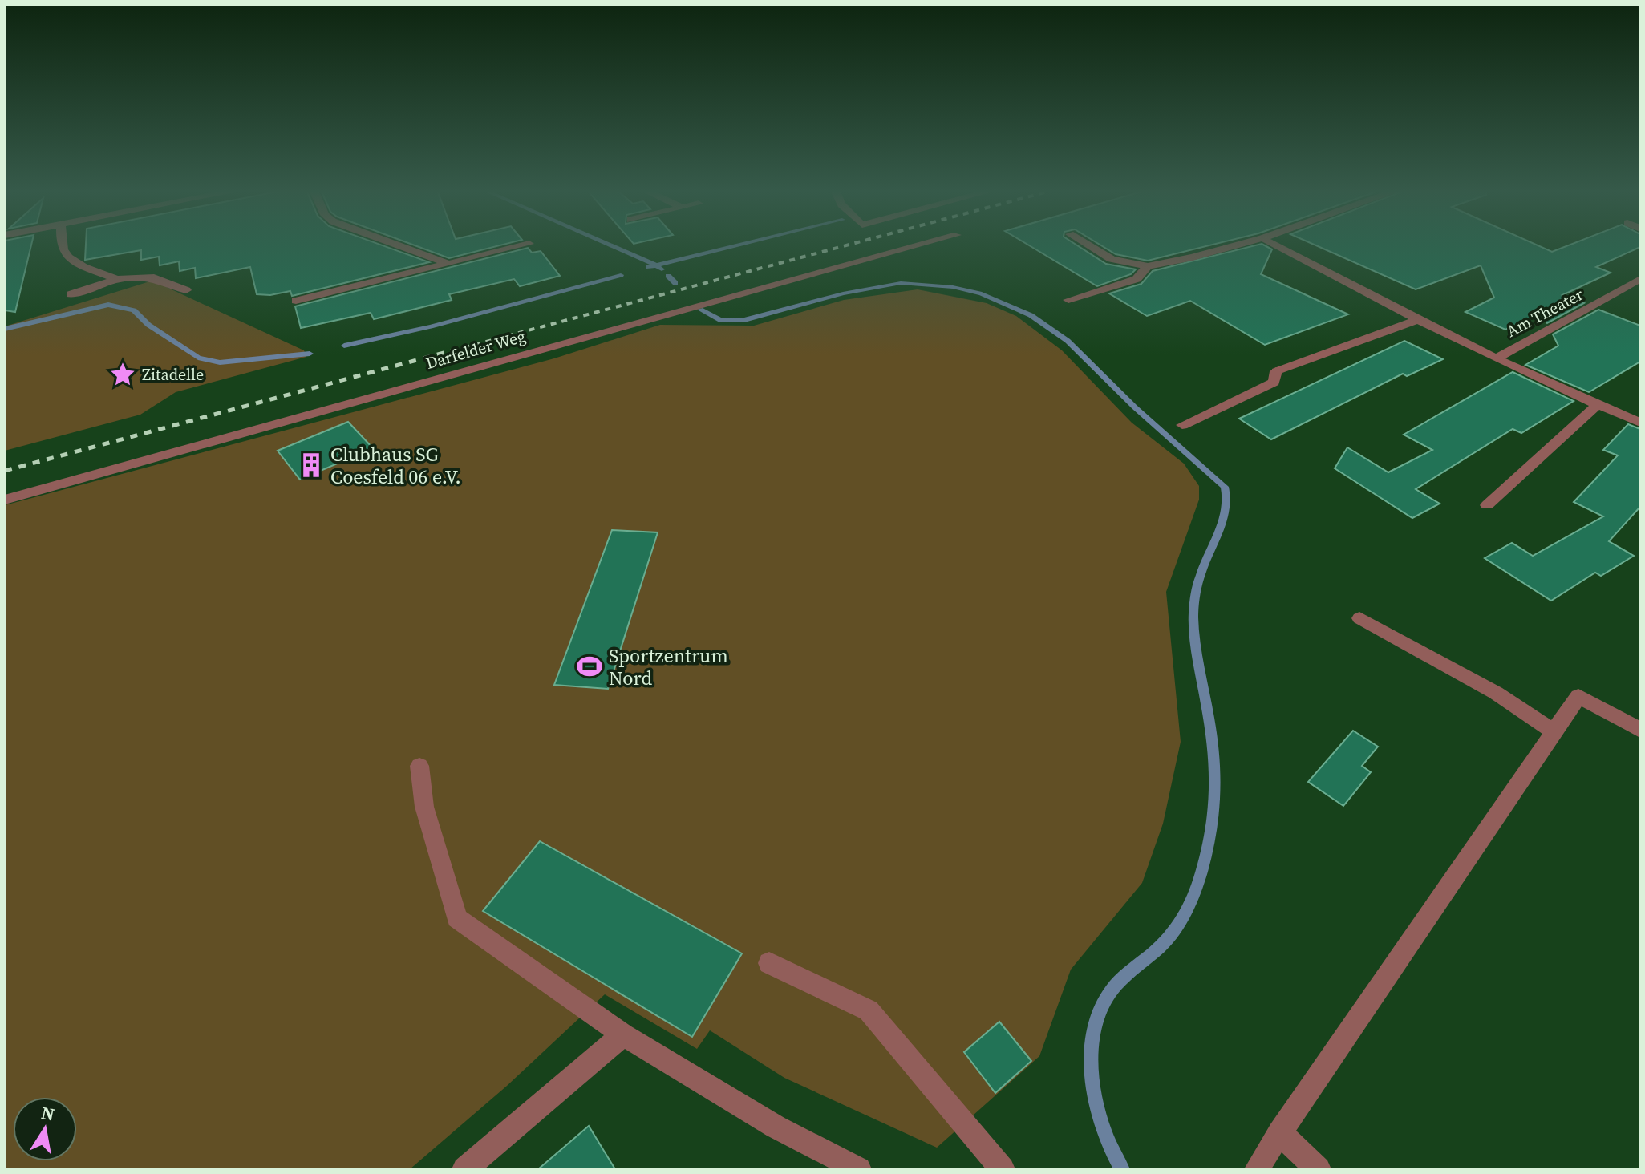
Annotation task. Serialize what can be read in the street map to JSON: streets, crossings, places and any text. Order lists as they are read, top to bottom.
{
  "streets": {
    "street": ["Am Theater", "Darfelder Weg"]
  },
  "places": {
    "place": ["Zitadelle"],
    "building": ["Clubhaus SG Coesfeld 06 e.V."],
    "sports": ["Sportzentrum Nord"]
  },
  "north": "top"
}
